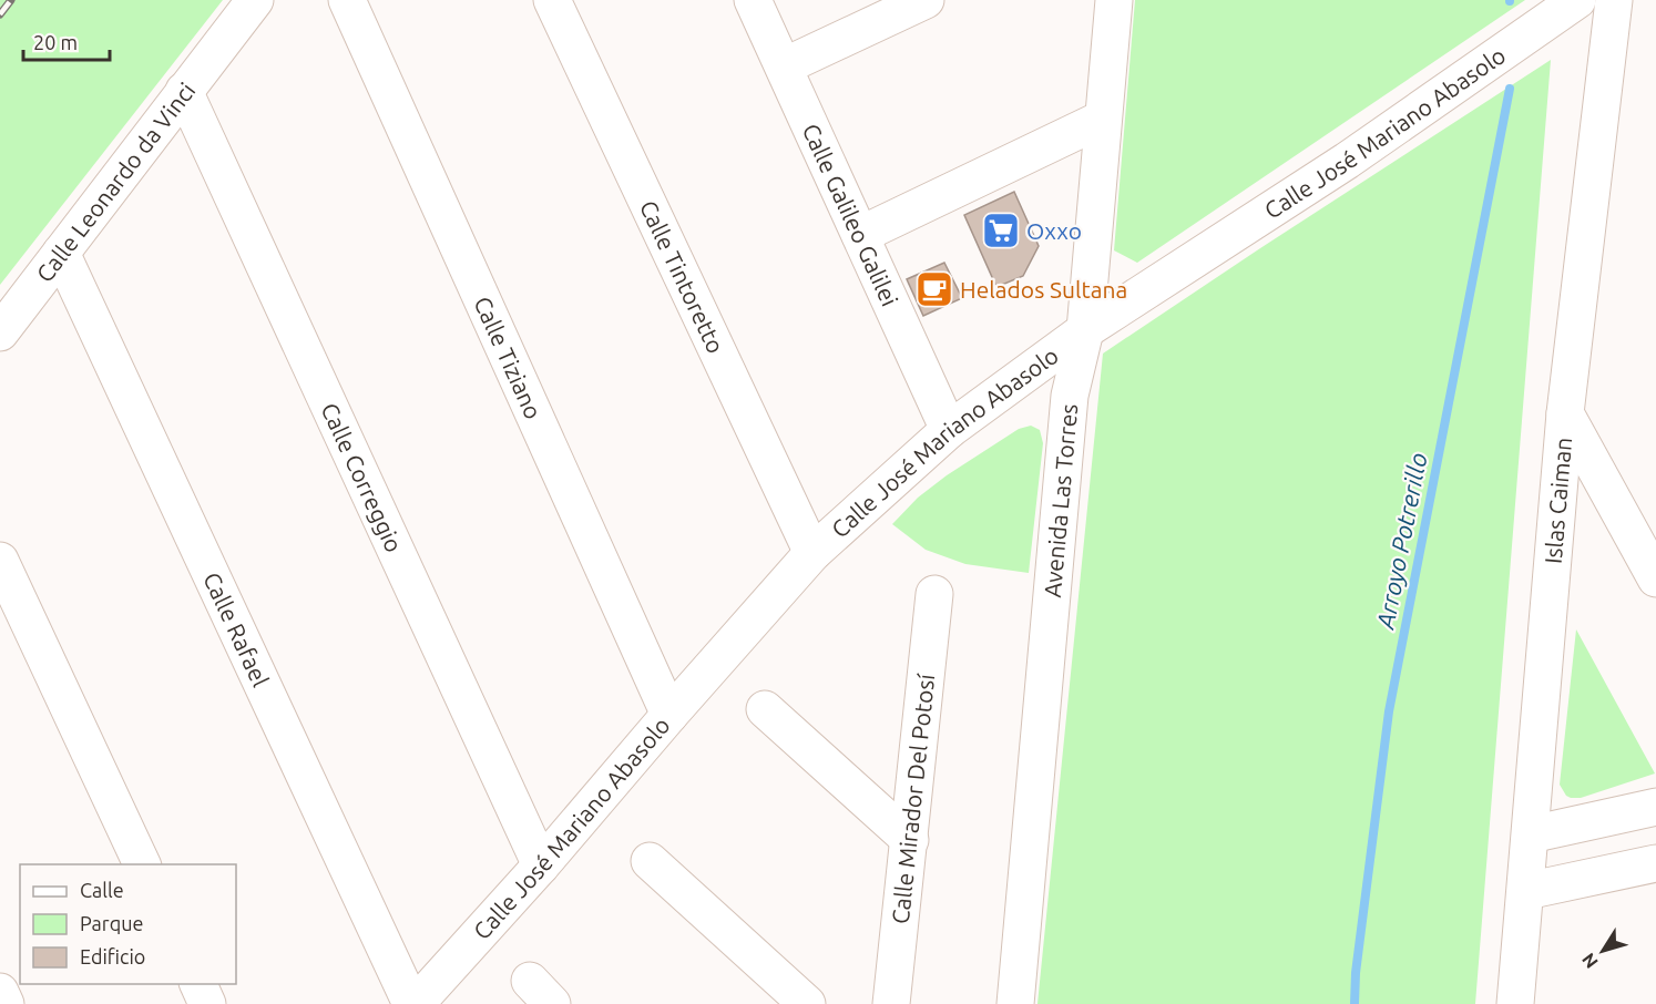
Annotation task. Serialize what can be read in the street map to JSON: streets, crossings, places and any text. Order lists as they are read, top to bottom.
{
  "streets": {
    "street": [
      "Calle José Mariano Abasolo",
      "Calle Leonardo da Vinci",
      "Calle Galileo Galilei",
      "Calle Tintoretto",
      "Calle Tiziano",
      "Calle Correggio",
      "Avenida Las Torres",
      "Islas Caiman",
      "Calle Rafael",
      "Calle Mirador Del Potosí"
    ]
  },
  "crossings": [
    ["Calle José Mariano Abasolo", "Calle Galileo Galilei"],
    ["Calle José Mariano Abasolo", "Calle Tintoretto"],
    ["Calle José Mariano Abasolo", "Calle Tiziano"],
    ["Calle José Mariano Abasolo", "Calle Correggio"],
    ["Calle José Mariano Abasolo", "Avenida Las Torres"],
    ["Calle José Mariano Abasolo", "Calle Rafael"],
    ["Calle Leonardo da Vinci", "Calle Correggio"],
    ["Calle Leonardo da Vinci", "Calle Rafael"]
  ],
  "water": ["Arroyo Potrerillo"],
  "places": {
    "supermarket": ["Oxxo"],
    "cafe": ["Helados Sultana"]
  },
  "legend": ["Calle", "Parque", "Edificio"],
  "scale_bar": "20 m",
  "north": "bottom left"
}
